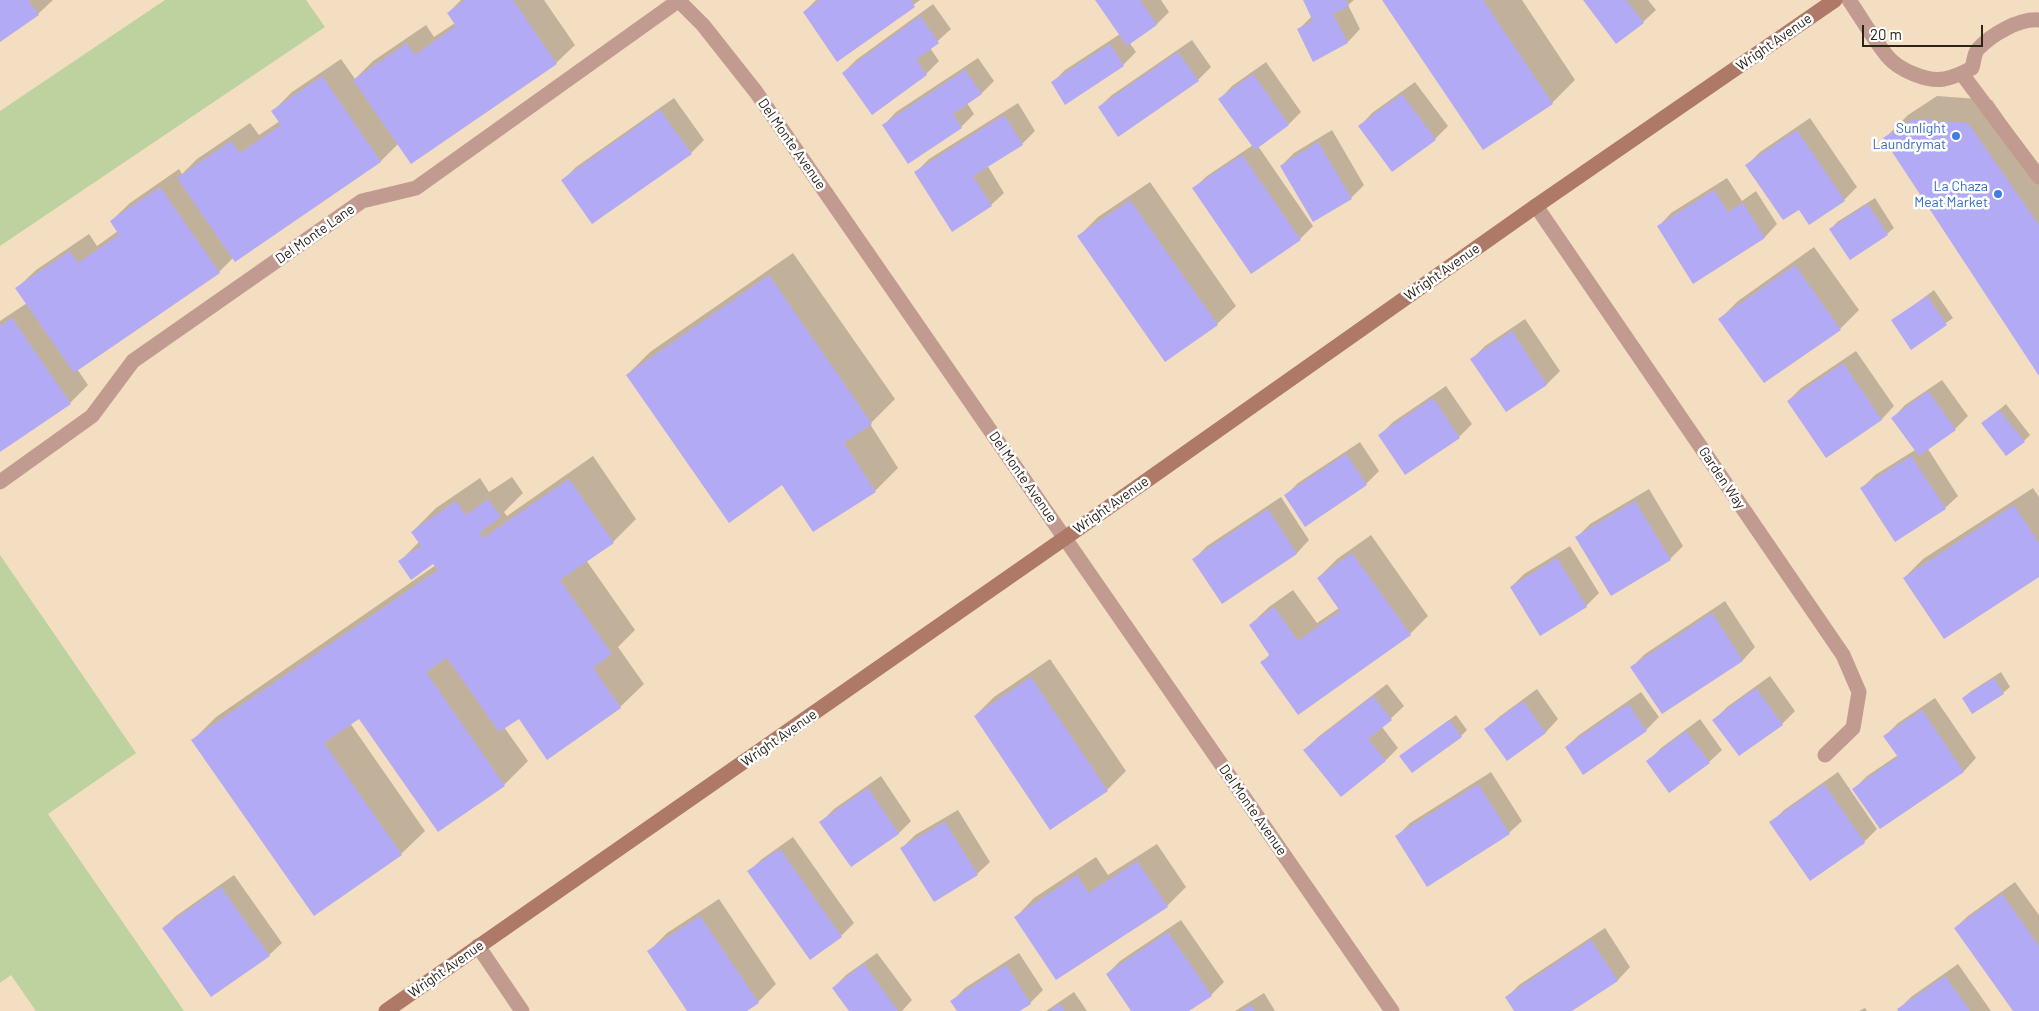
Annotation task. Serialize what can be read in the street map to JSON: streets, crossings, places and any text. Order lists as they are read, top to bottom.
{
  "streets": {
    "street": [
      "Wright Avenue",
      "Del Monte Avenue",
      "Del Monte Lane",
      "Garden Way"
    ]
  },
  "crossings": [
    ["Wright Avenue", "Del Monte Avenue"],
    ["Wright Avenue", "Garden Way"],
    ["Del Monte Avenue", "Del Monte Lane"]
  ],
  "places": ["Sunlight Laundrymat", "La Chaza Meat Market"],
  "scale_bar": "20 m"
}
